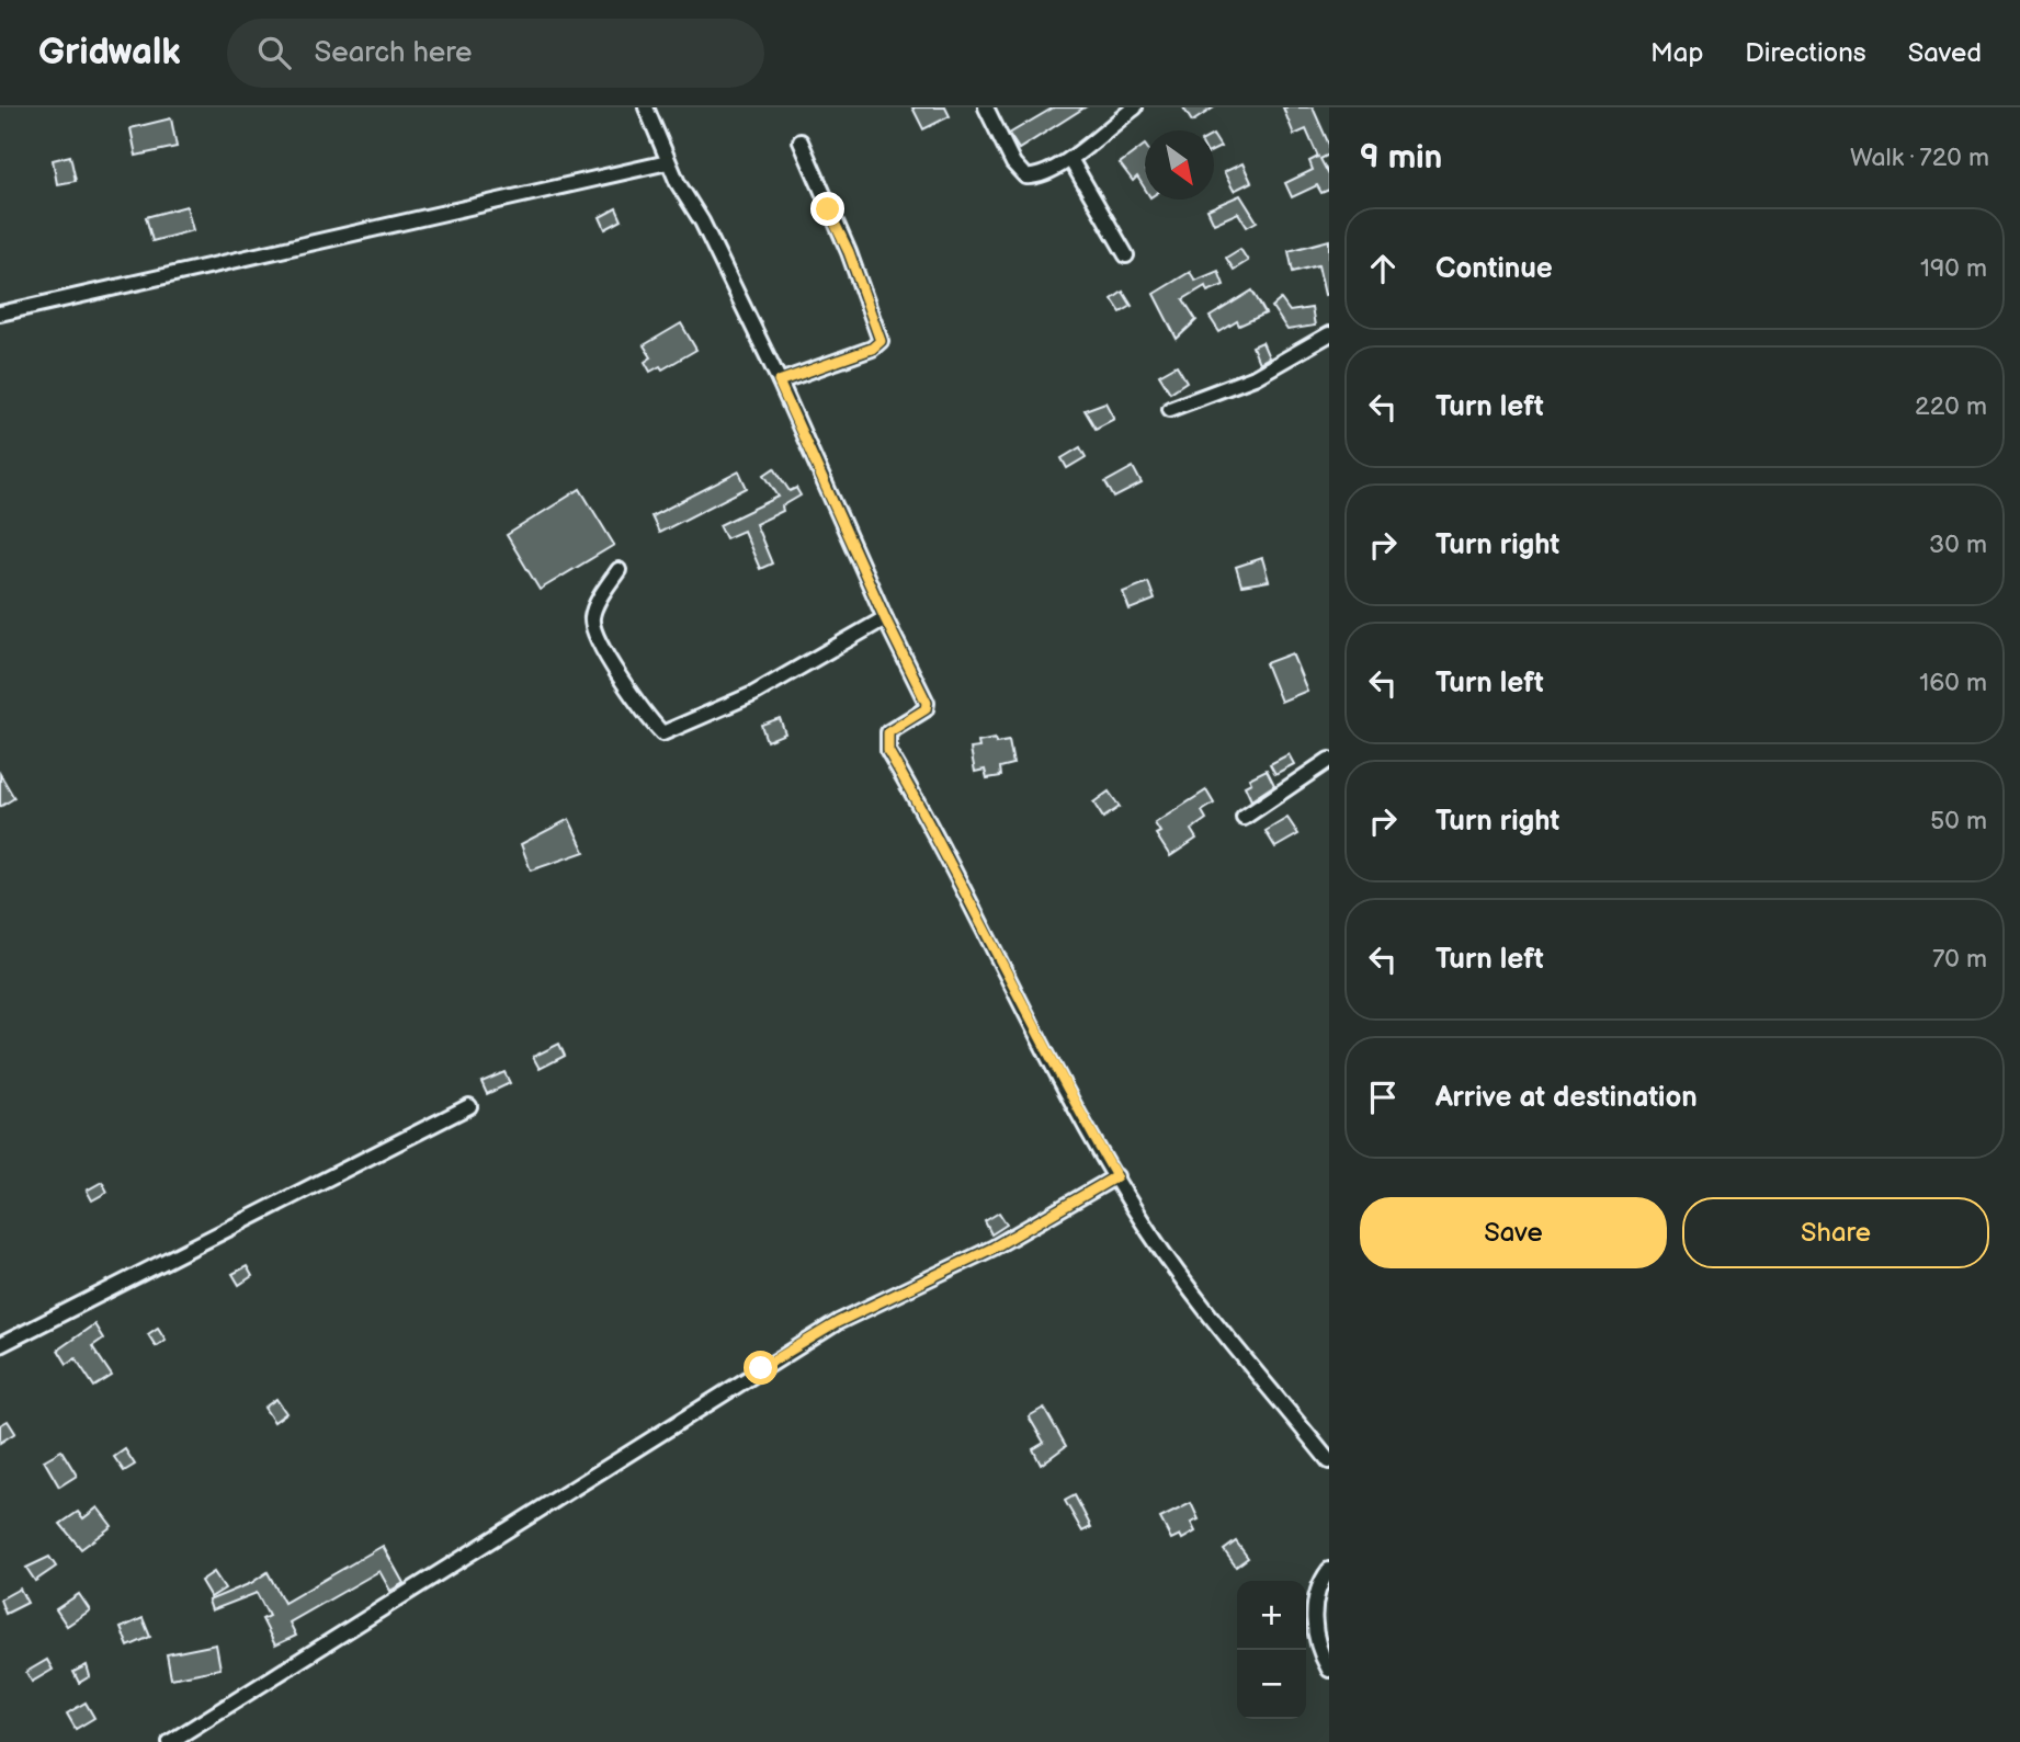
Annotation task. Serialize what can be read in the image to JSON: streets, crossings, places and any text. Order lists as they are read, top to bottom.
{
  "north": "bottom right",
  "page": {
    "header": "Gridwalk",
    "search": "Search here",
    "nav": ["Map", "Directions", "Saved"],
    "heading": ["9 min", "Walk · 720 m"],
    "list": [
      ["Continue", "190 m"],
      ["Turn left", "220 m"],
      ["Turn right", "30 m"],
      ["Turn left", "160 m"],
      ["Turn right", "50 m"],
      ["Turn left", "70 m"],
      "Arrive at destination"
    ],
    "buttons": ["Save", "Share"],
    "map_buttons": ["+", "−"]
  }
}
